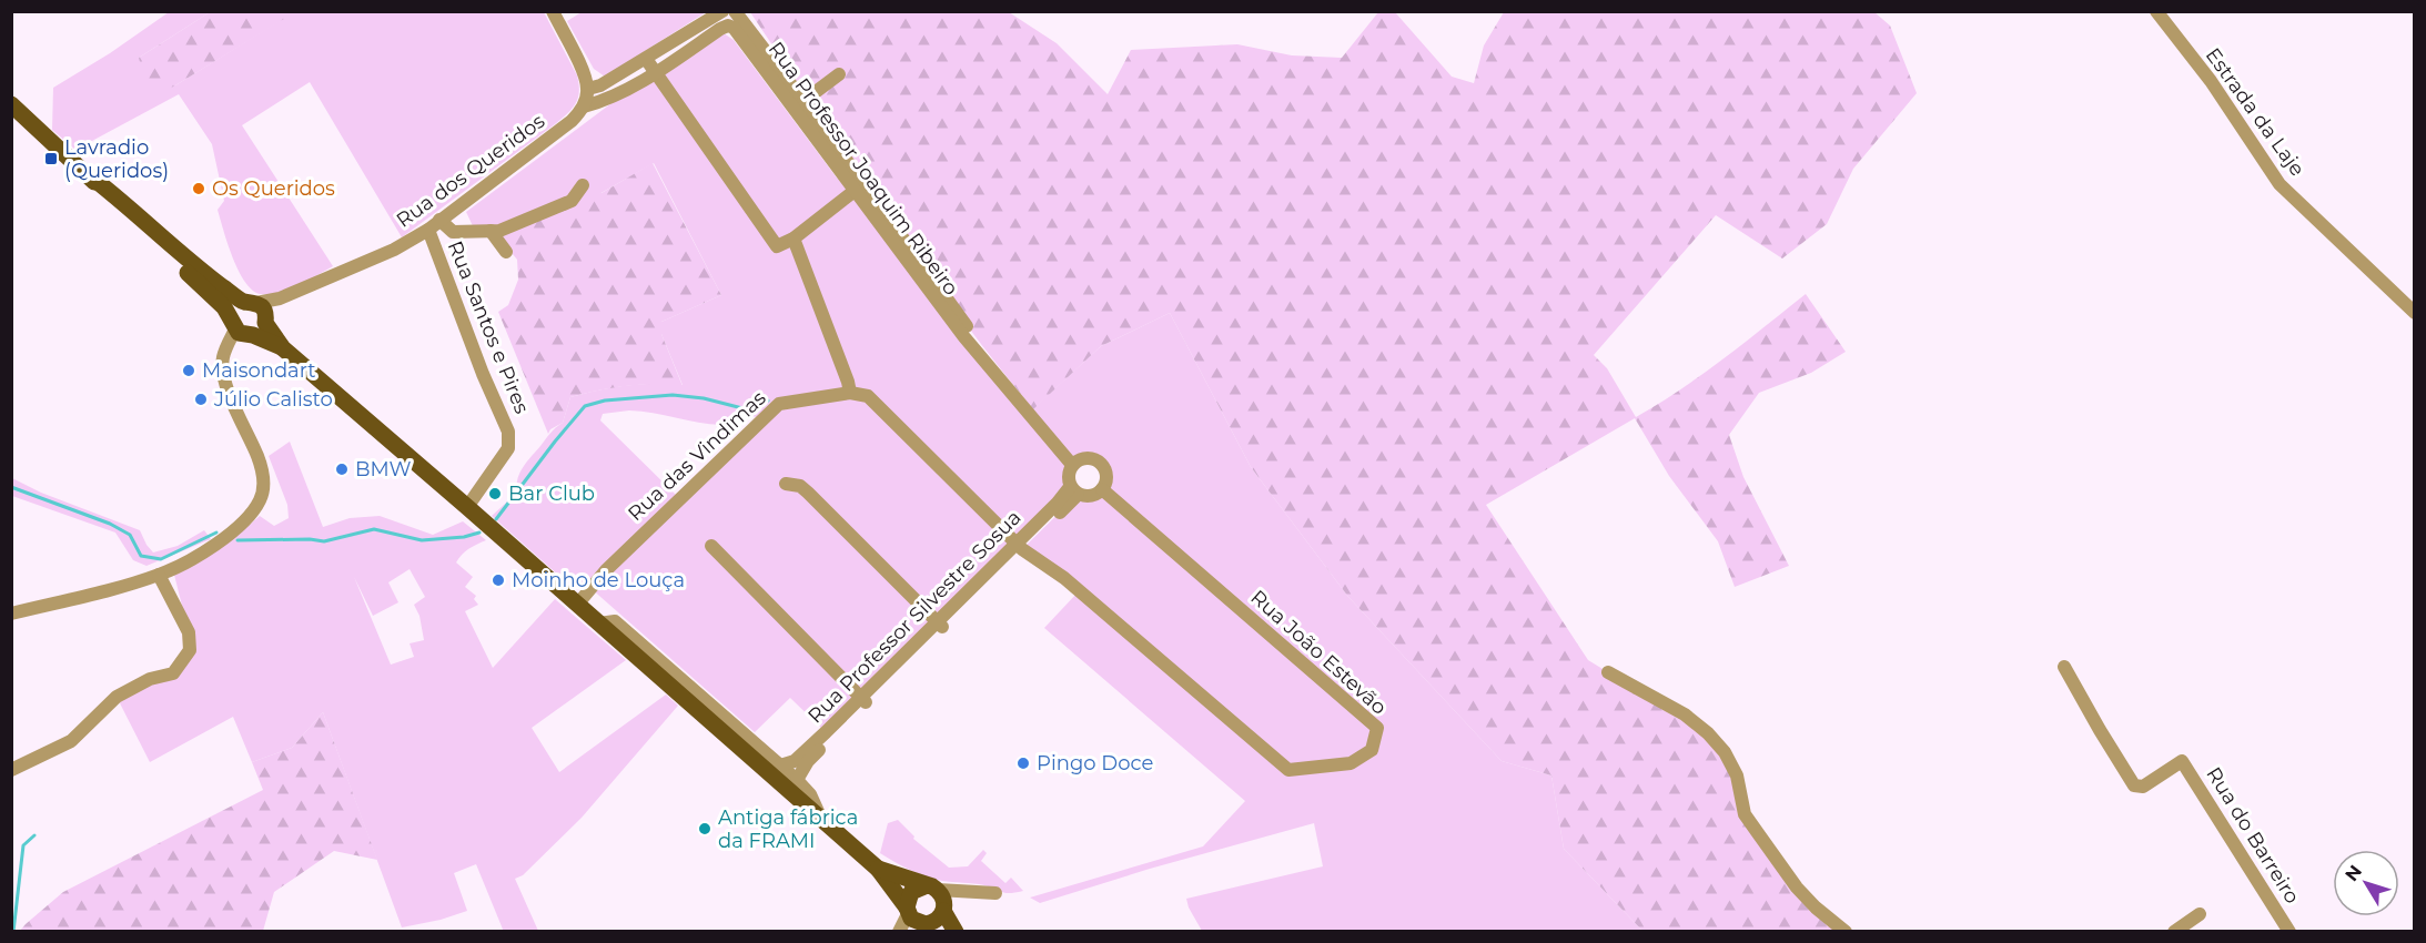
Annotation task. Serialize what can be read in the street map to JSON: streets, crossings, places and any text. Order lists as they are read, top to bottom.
{
  "streets": {
    "street": [
      "Estrada da Laje",
      "Rua Professor Joaquim Ribeiro",
      "Rua dos Queridos",
      "Rua Santos e Pires",
      "Rua das Vindimas",
      "Rua Professor Silvestre Sosua",
      "Rua João Estevão",
      "Rua do Barreiro"
    ]
  },
  "crossings": [
    ["Rua Professor Joaquim Ribeiro", "Rua dos Queridos"],
    ["Rua Professor Joaquim Ribeiro", "Rua Professor Silvestre Sosua"],
    ["Rua Professor Joaquim Ribeiro", "Rua João Estevão"],
    ["Rua dos Queridos", "Rua Santos e Pires"],
    ["Rua Professor Silvestre Sosua", "Rua João Estevão"]
  ],
  "places": {
    "transit": ["Lavradio (Queridos)"],
    "other": [
      "Os Queridos",
      "Maisondart",
      "Júlio Calisto",
      "BMW",
      "Bar Club",
      "Moinho de Louça",
      "Pingo Doce",
      "Antiga fábrica da FRAMI"
    ]
  },
  "north": "top left"
}
